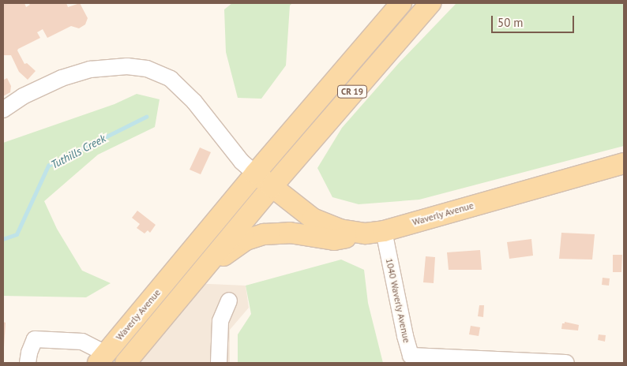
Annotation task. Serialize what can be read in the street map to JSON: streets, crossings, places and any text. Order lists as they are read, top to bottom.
{
  "streets": {
    "main road": ["CR 19", "Waverly Avenue"],
    "street": ["1040 Waverly Avenue"]
  },
  "crossings": [
    ["CR 19", "Waverly Avenue"],
    ["Waverly Avenue", "1040 Waverly Avenue"]
  ],
  "water": ["Tuthills Creek"],
  "scale_bar": "50 m"
}
